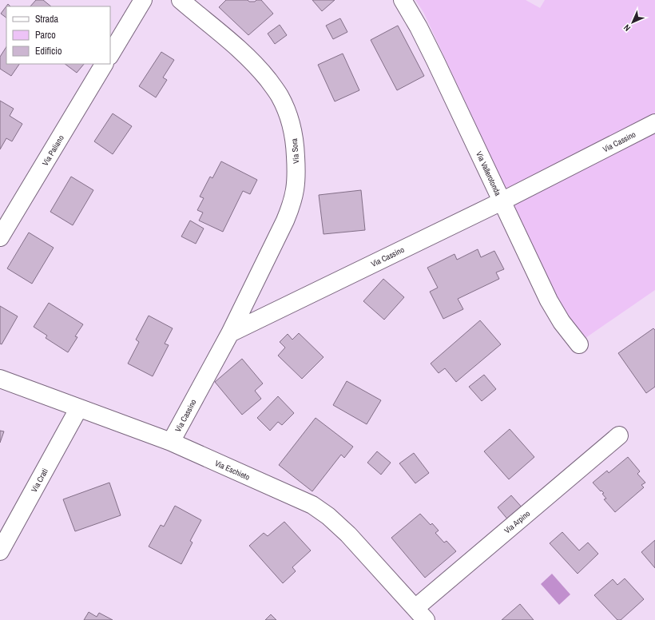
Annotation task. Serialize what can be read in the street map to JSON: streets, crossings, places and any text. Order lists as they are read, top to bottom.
{
  "streets": {
    "street": [
      "Via Cassino",
      "Via Paliano",
      "Via Sora",
      "Via Vallerotonda",
      "Via Eschieto",
      "Via Crati",
      "Via Arpino"
    ]
  },
  "crossings": [
    ["Via Cassino", "Via Sora"],
    ["Via Cassino", "Via Vallerotonda"],
    ["Via Cassino", "Via Eschieto"],
    ["Via Eschieto", "Via Crati"],
    ["Via Eschieto", "Via Arpino"]
  ],
  "legend": ["Strada", "Parco", "Edificio"],
  "north": "bottom left"
}
